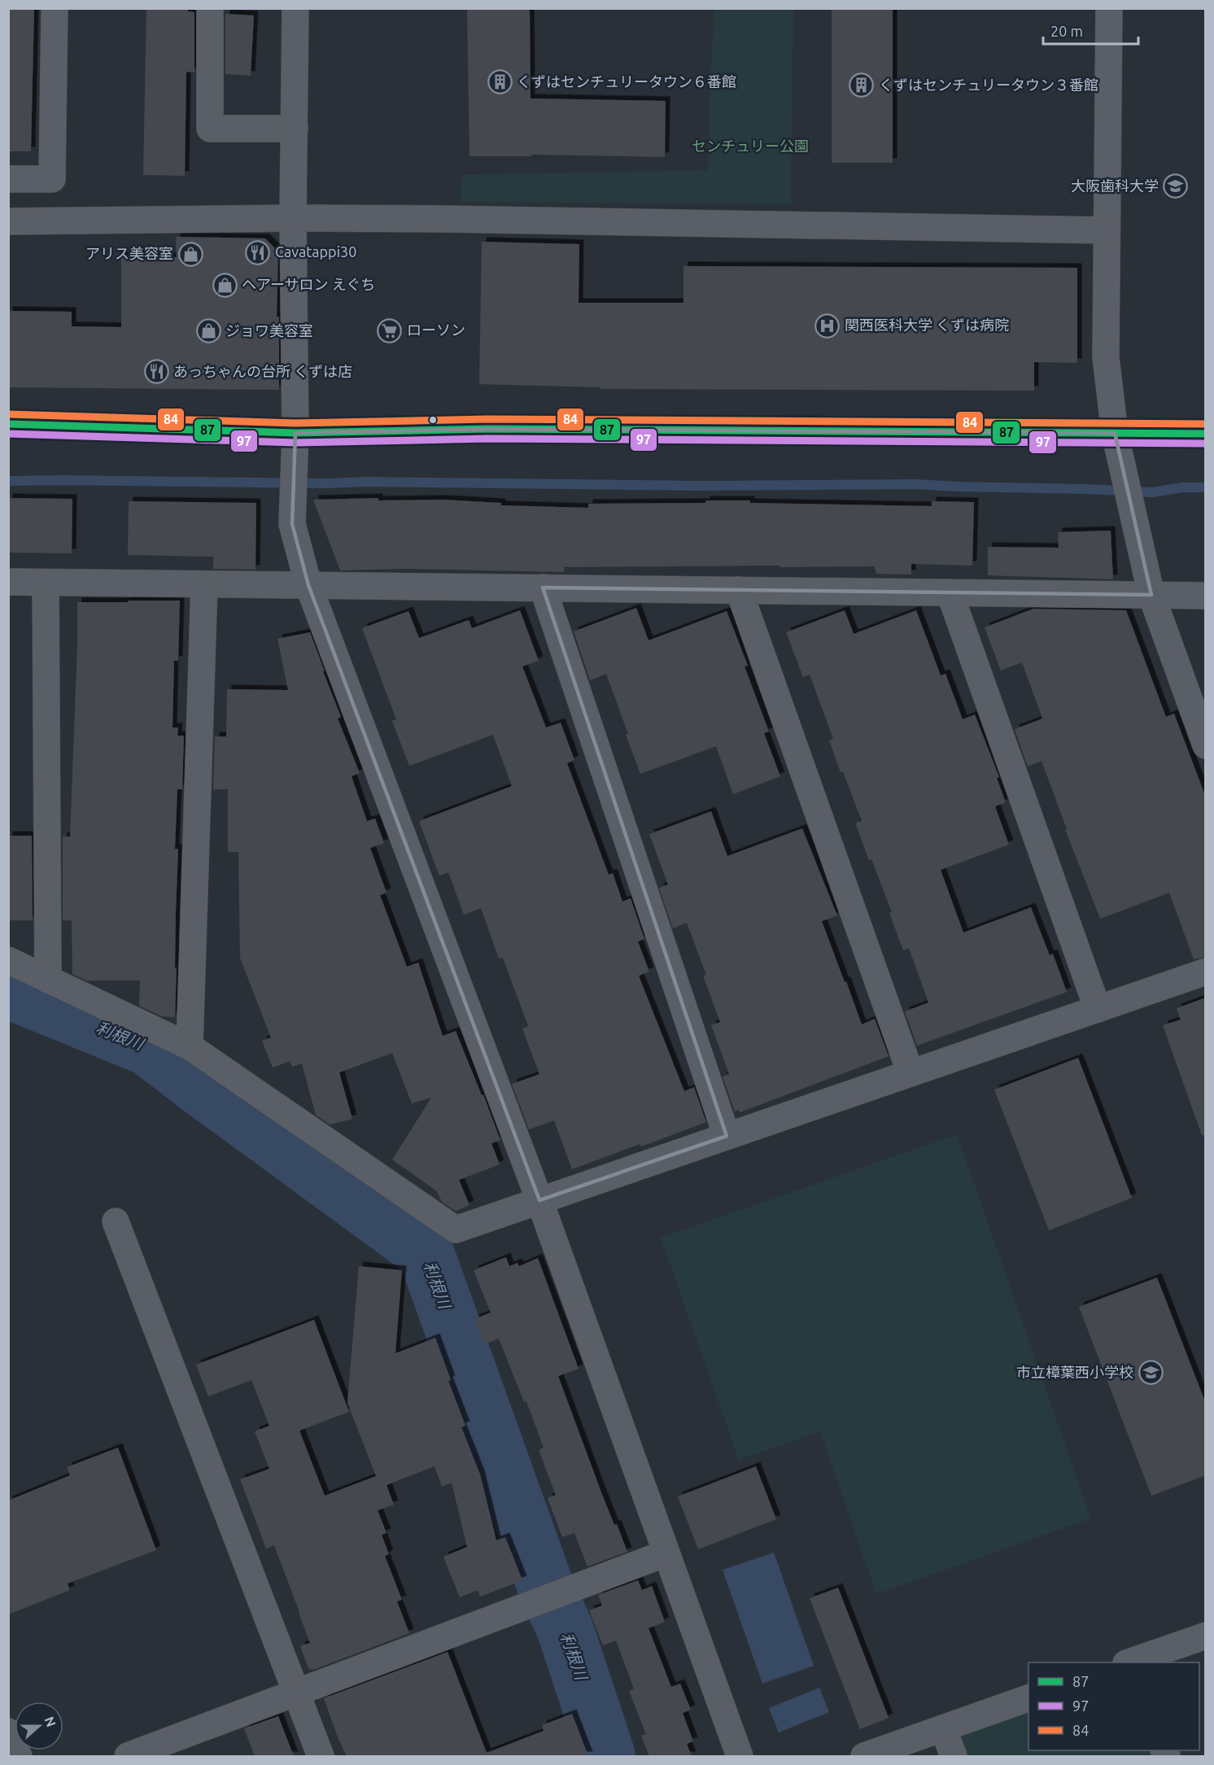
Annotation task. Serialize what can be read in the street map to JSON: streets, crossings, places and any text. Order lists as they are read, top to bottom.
{
  "water": ["利根川"],
  "parks": ["センチュリー公園"],
  "places": {
    "building": ["くずはセンチュリータウン６番館", "くずはセンチュリータウン３番館"],
    "school or university": ["大阪歯科大学", "市立樟葉西小学校"],
    "restaurant": ["Cavatappi30", "あっちゃんの台所 くずは店"],
    "shop": ["アリス美容室", "ヘアーサロン えぐち", "ジョワ美容室"],
    "hospital": ["関西医科大学 くずは病院"],
    "supermarket": ["ローソン"]
  },
  "lines": ["transit line 84", "transit line 87", "transit line 97"],
  "legend": ["87", "97", "84"],
  "scale_bar": "20 m",
  "north": "right"
}
